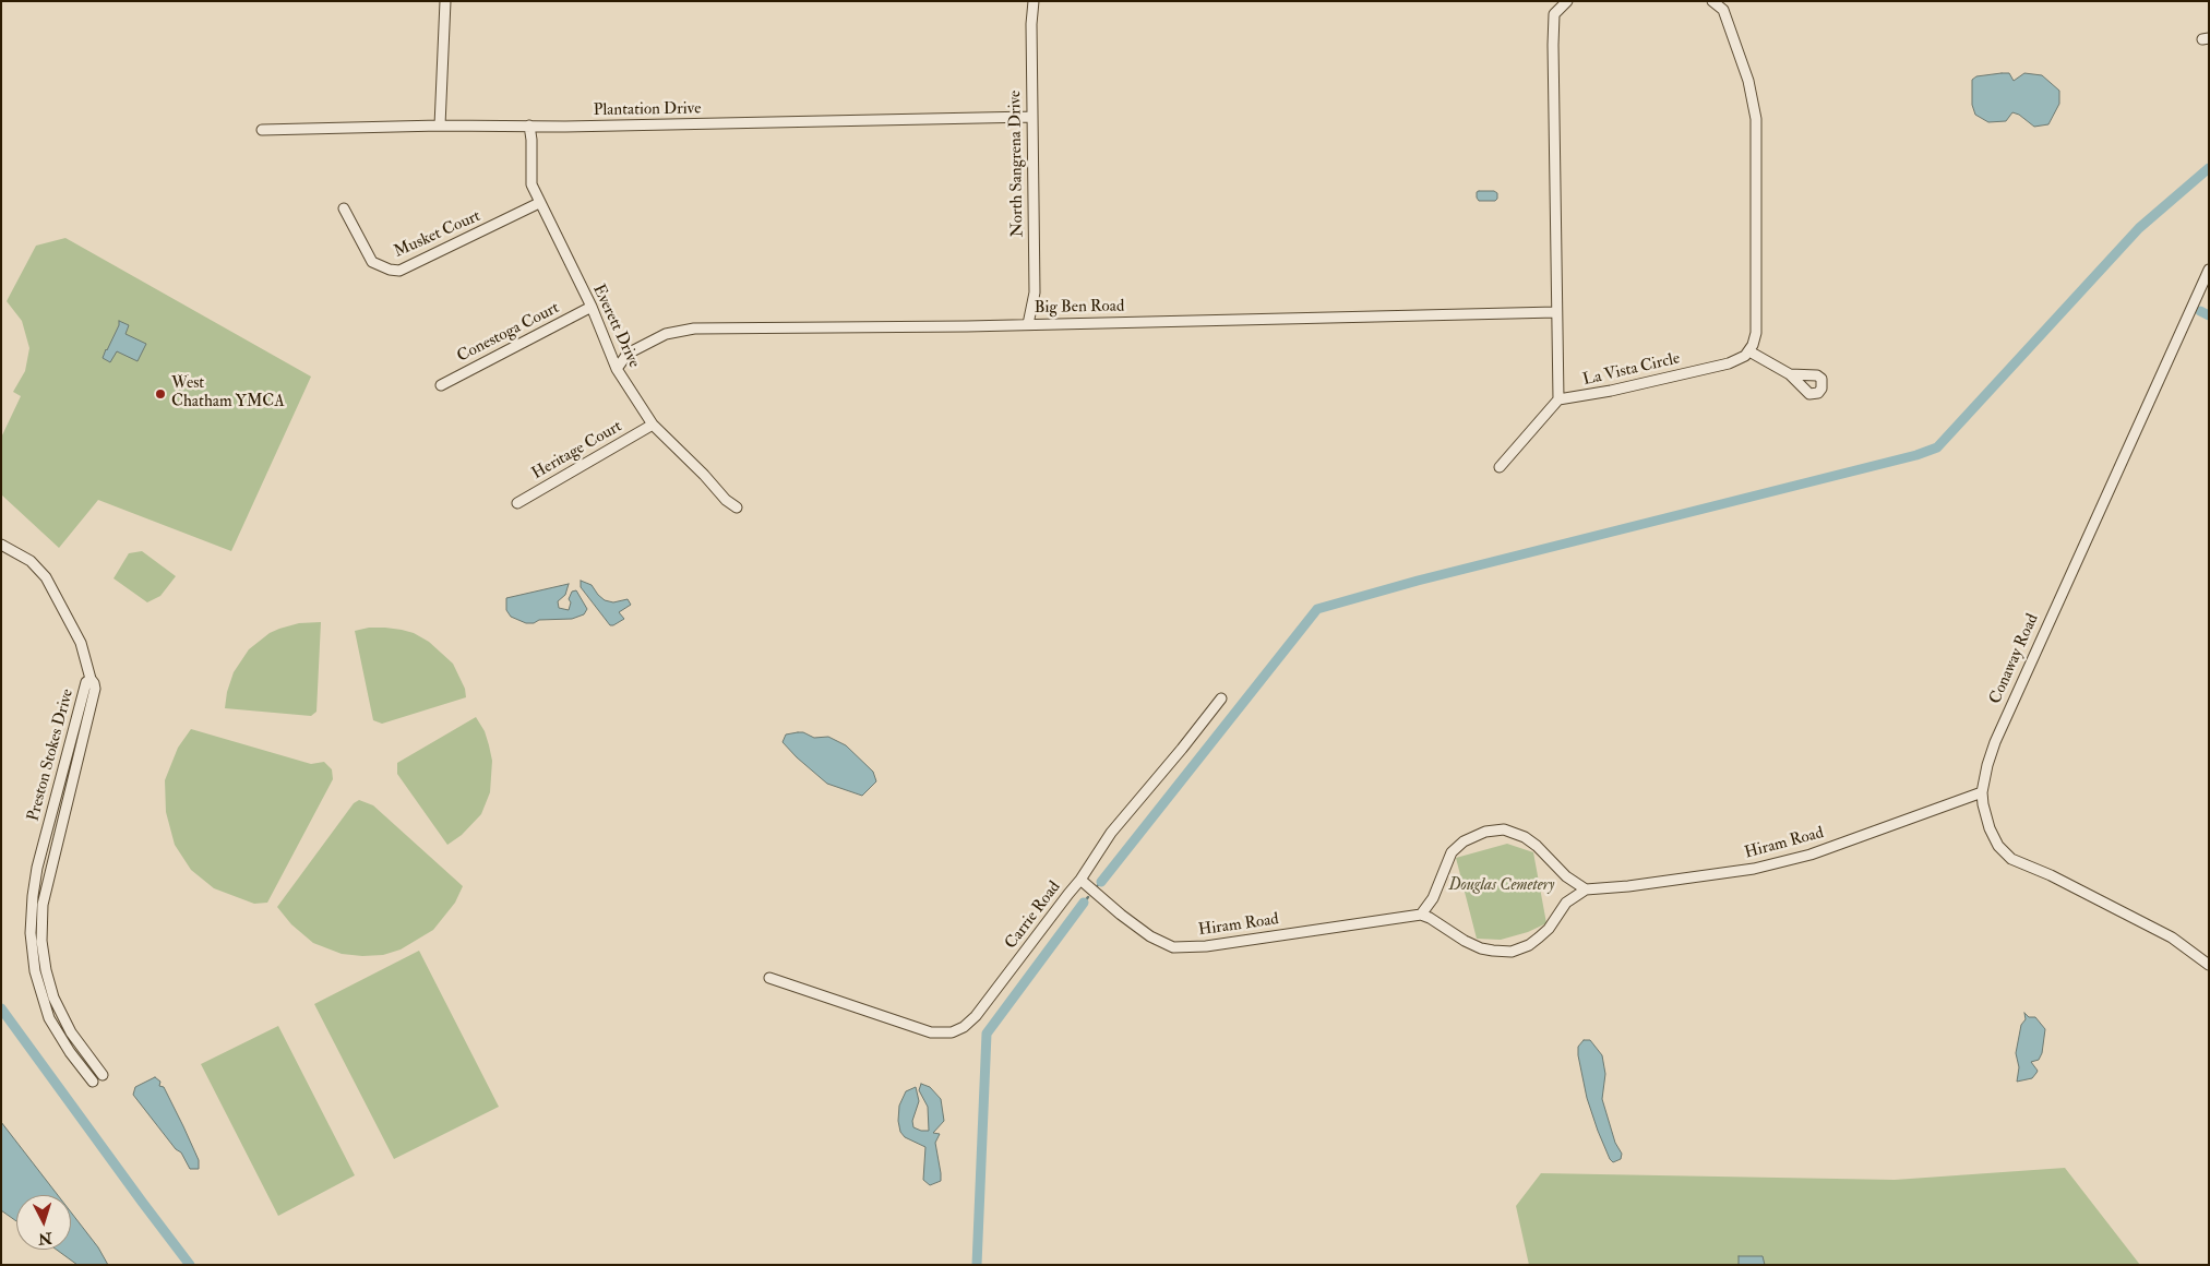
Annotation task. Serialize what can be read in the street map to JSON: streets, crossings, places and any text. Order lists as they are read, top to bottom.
{
  "streets": {
    "street": [
      "Plantation Drive",
      "North Sangrena Drive",
      "Musket Court",
      "Big Ben Road",
      "Everett Drive",
      "Conestoga Court",
      "La Vista Circle",
      "Heritage Court",
      "Conaway Road",
      "Preston Stokes Drive",
      "Hiram Road",
      "Carrie Road"
    ]
  },
  "crossings": [
    ["Plantation Drive", "North Sangrena Drive"],
    ["Plantation Drive", "Everett Drive"],
    ["North Sangrena Drive", "Big Ben Road"],
    ["Musket Court", "Everett Drive"],
    ["Big Ben Road", "Everett Drive"],
    ["Big Ben Road", "La Vista Circle"],
    ["Everett Drive", "Conestoga Court"],
    ["Everett Drive", "Heritage Court"],
    ["Conaway Road", "Hiram Road"],
    ["Hiram Road", "Carrie Road"]
  ],
  "parks": ["Douglas Cemetery"],
  "places": ["West Chatham YMCA"],
  "north": "bottom"
}
